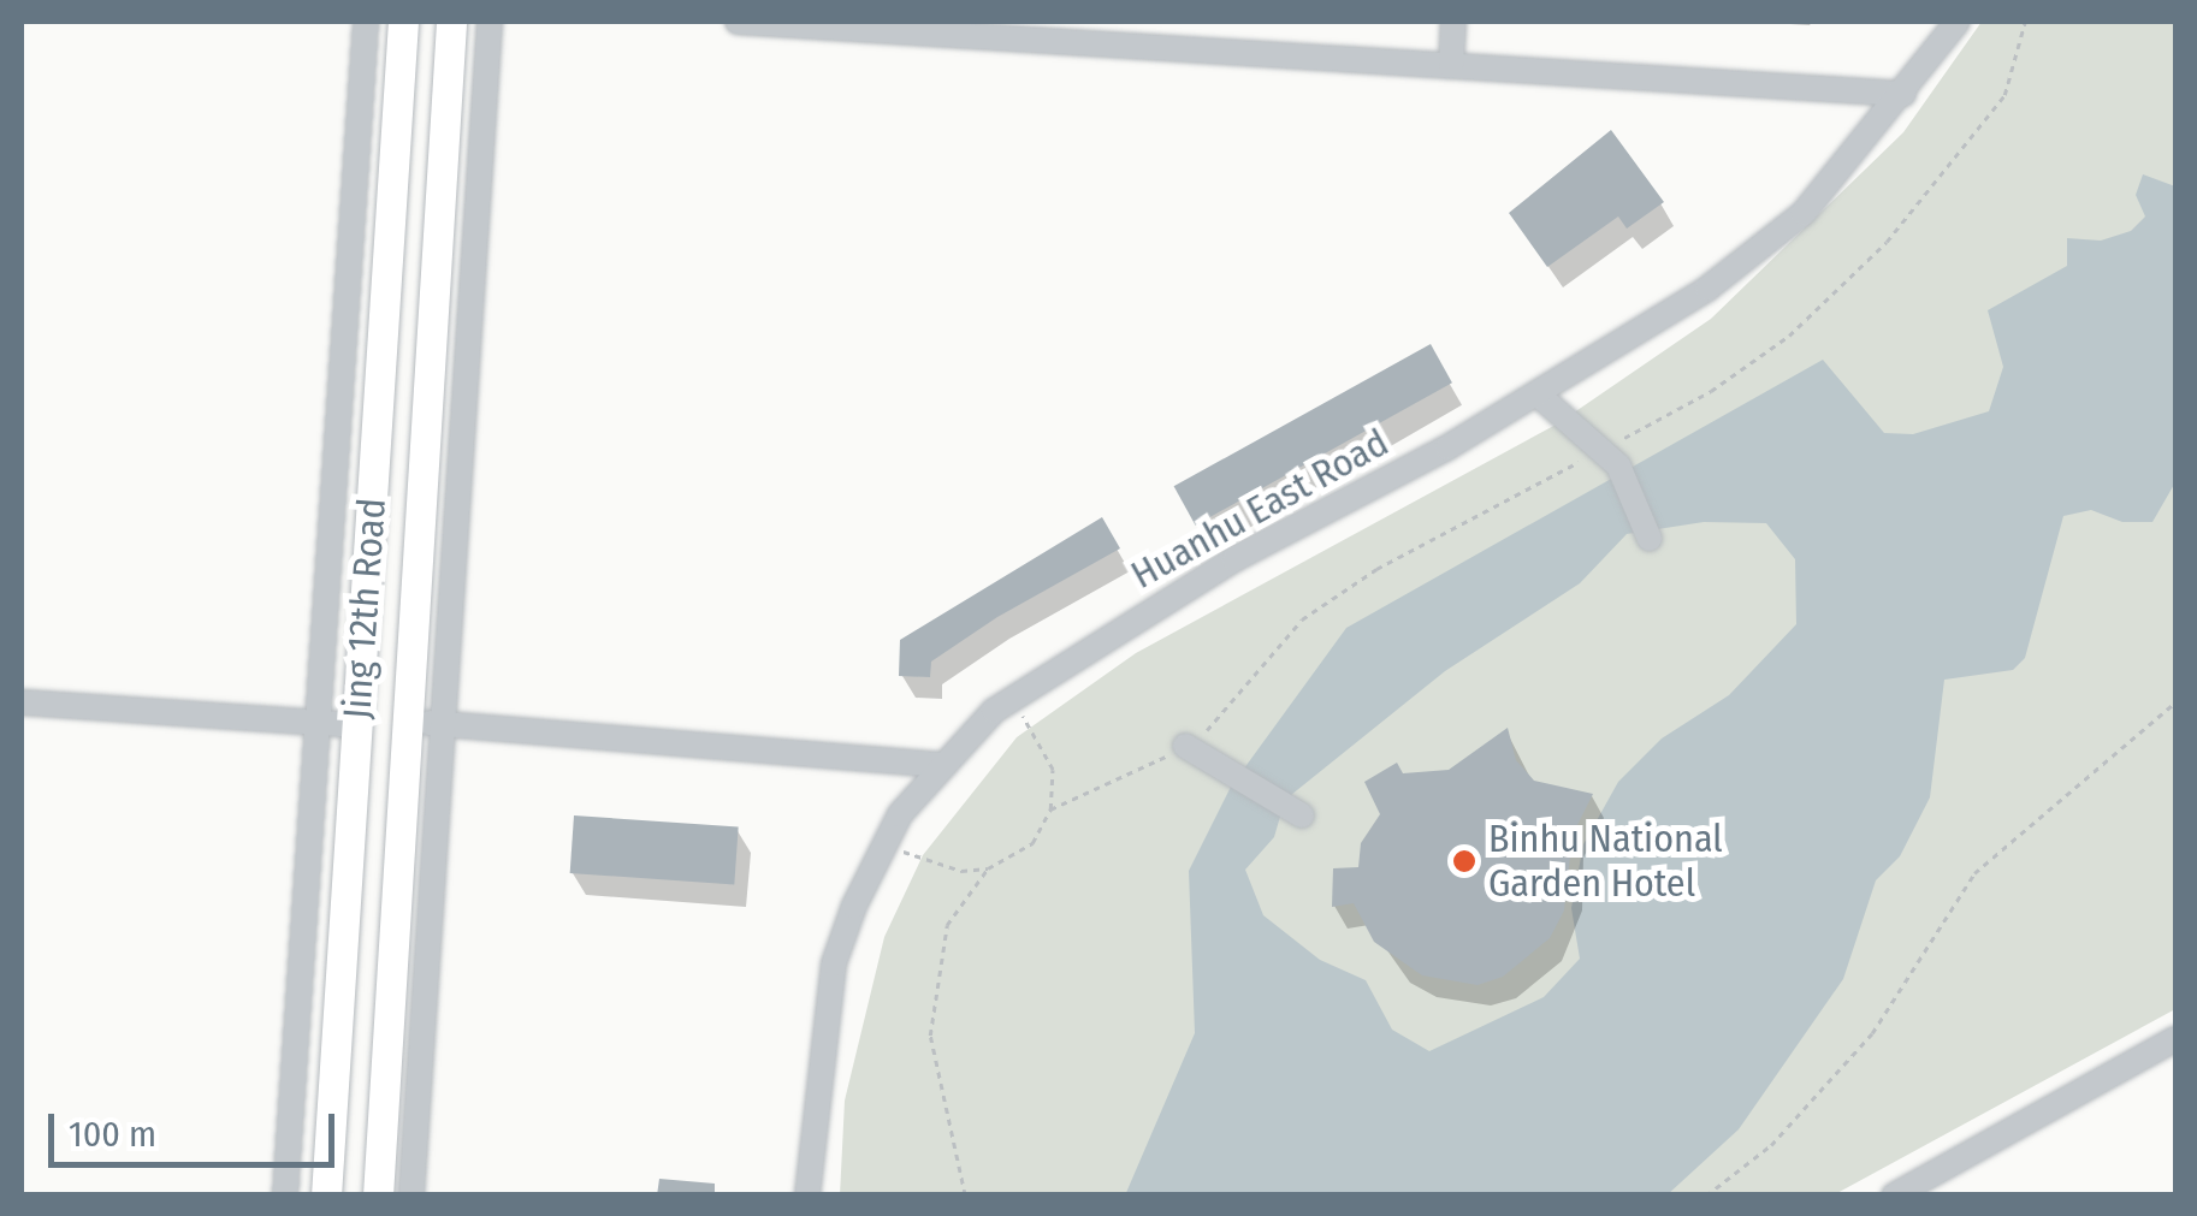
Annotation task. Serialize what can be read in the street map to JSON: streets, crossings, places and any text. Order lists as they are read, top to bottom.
{
  "streets": {
    "main road": ["Jing 12th Road"],
    "street": ["Huanhu East Road"]
  },
  "places": ["Binhu National Garden Hotel"],
  "scale_bar": "100 m"
}
